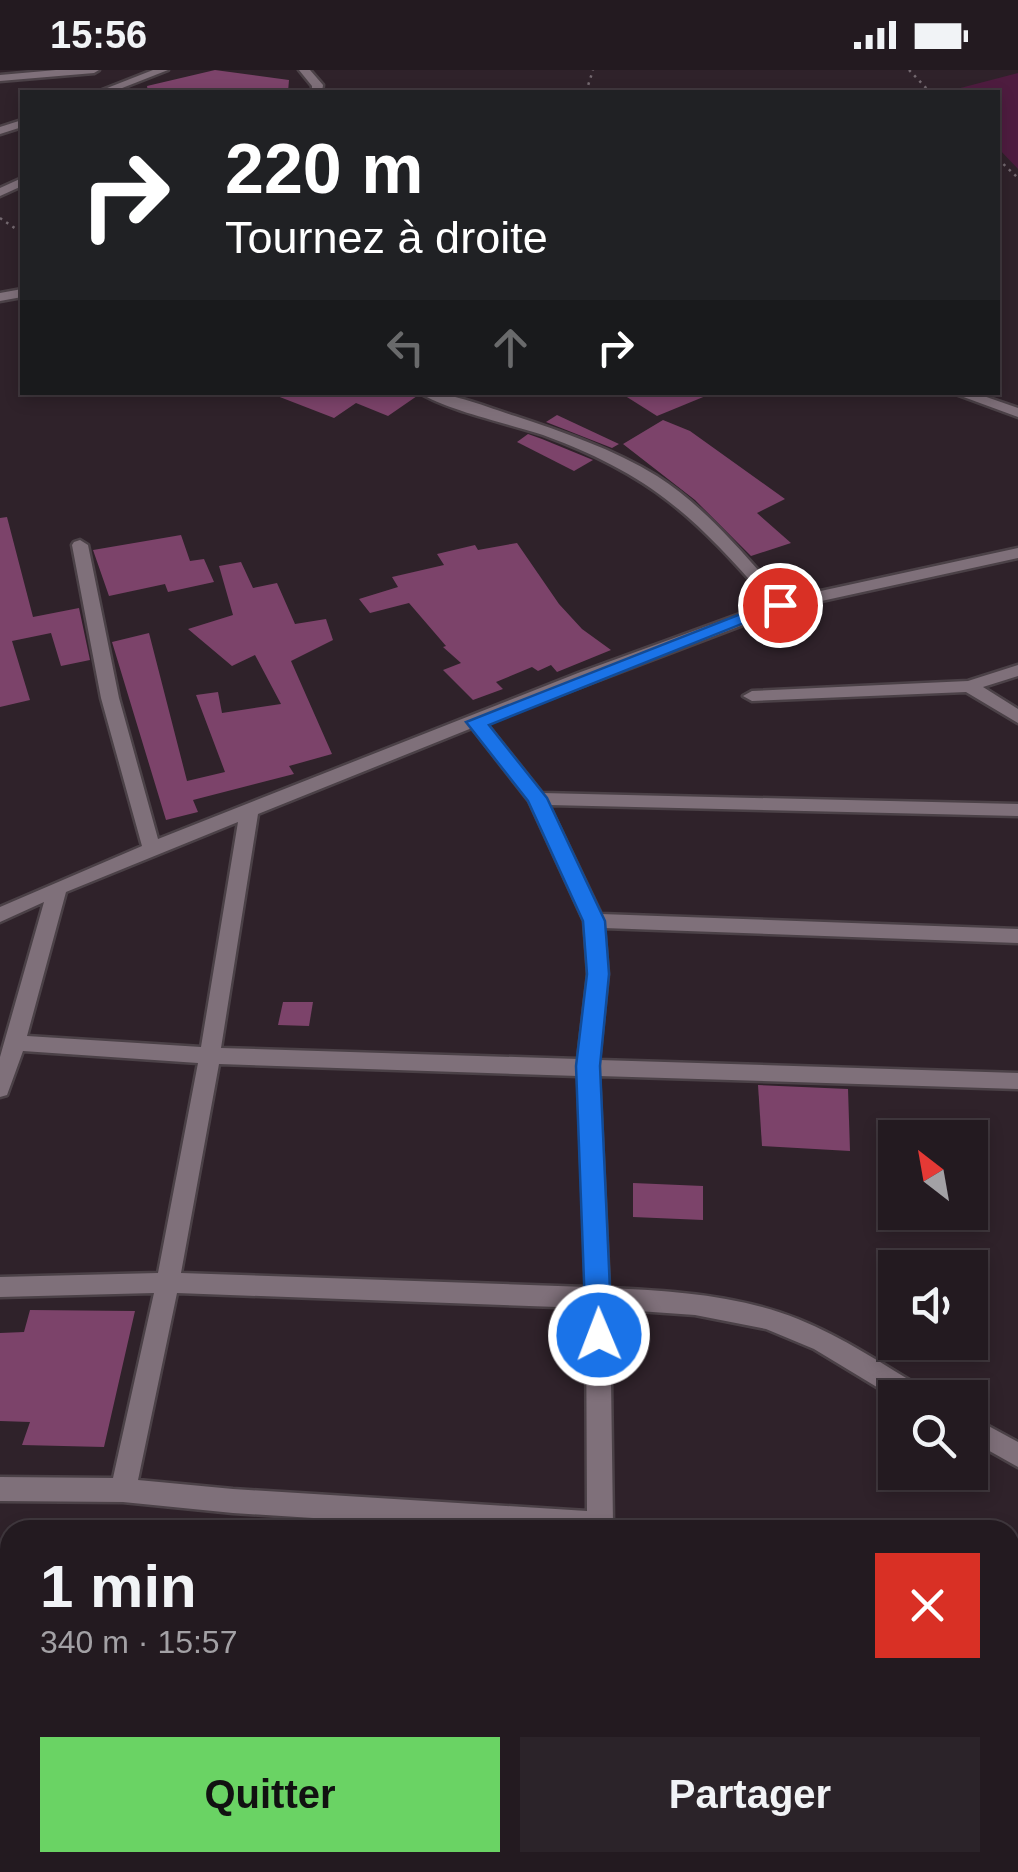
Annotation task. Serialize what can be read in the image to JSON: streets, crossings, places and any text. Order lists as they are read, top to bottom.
{
  "north": "top left",
  "page": {
    "status": "15:56",
    "turn": ["220 m", "Tournez à droite"],
    "heading": ["1 min", "340 m · 15:57"],
    "buttons": ["Quitter", "Partager"]
  }
}
